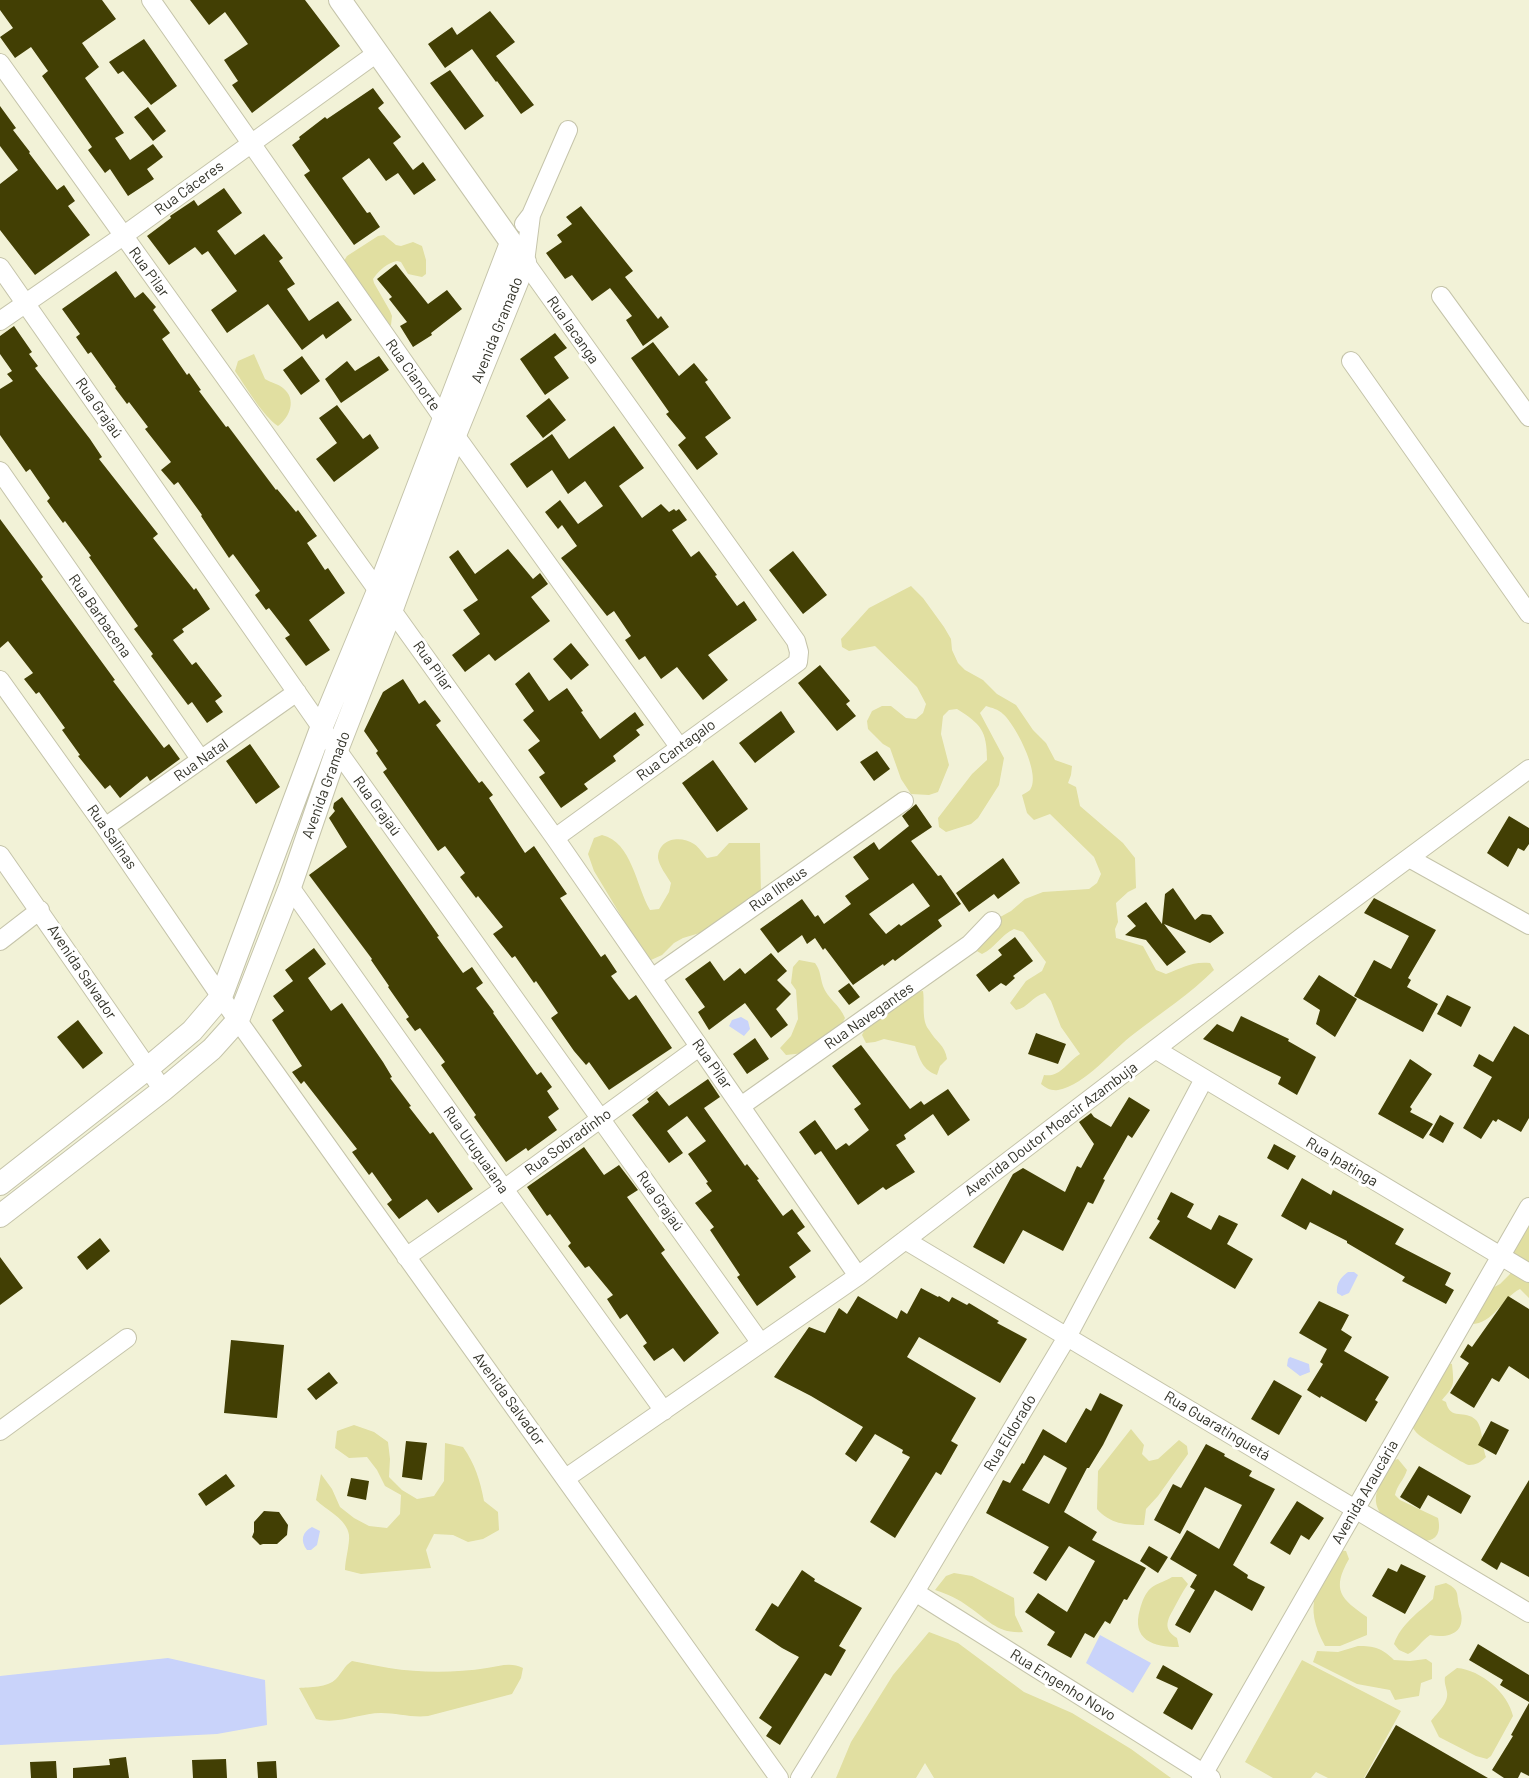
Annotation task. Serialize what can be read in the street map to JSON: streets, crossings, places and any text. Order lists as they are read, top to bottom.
{
  "streets": {
    "street": [
      "Rua Cáceres",
      "Rua Pilar",
      "Avenida Gramado",
      "Rua Iacanga",
      "Rua Cianorte",
      "Rua Grajaú",
      "Rua Barbacena",
      "Rua Cantagalo",
      "Rua Natal",
      "Rua Salinas",
      "Rua Ilheus",
      "Avenida Salvador",
      "Rua Navegantes",
      "Avenida Doutor Moacir Azambuja",
      "Rua Sobradinho",
      "Rua Uruguaiana",
      "Rua Ipatinga",
      "Rua Guaratinguetá",
      "Rua Eldorado",
      "Avenida Araucária",
      "Rua Engenho Novo"
    ]
  },
  "crossings": [
    ["Rua Cáceres", "Rua Pilar"],
    ["Rua Cáceres", "Rua Iacanga"],
    ["Rua Cáceres", "Rua Cianorte"],
    ["Rua Cáceres", "Rua Grajaú"],
    ["Rua Pilar", "Avenida Gramado"],
    ["Rua Pilar", "Rua Cantagalo"],
    ["Rua Pilar", "Rua Ilheus"],
    ["Rua Pilar", "Rua Navegantes"],
    ["Rua Pilar", "Avenida Doutor Moacir Azambuja"],
    ["Rua Pilar", "Rua Sobradinho"],
    ["Avenida Gramado", "Rua Iacanga"],
    ["Avenida Gramado", "Rua Cianorte"],
    ["Avenida Gramado", "Rua Grajaú"],
    ["Avenida Gramado", "Rua Salinas"],
    ["Avenida Gramado", "Avenida Salvador"],
    ["Avenida Gramado", "Rua Uruguaiana"],
    ["Rua Iacanga", "Rua Cantagalo"],
    ["Rua Cianorte", "Rua Cantagalo"],
    ["Rua Grajaú", "Rua Natal"],
    ["Rua Grajaú", "Avenida Doutor Moacir Azambuja"],
    ["Rua Grajaú", "Rua Sobradinho"],
    ["Rua Barbacena", "Rua Natal"],
    ["Rua Natal", "Rua Salinas"],
    ["Rua Salinas", "Avenida Salvador"],
    ["Avenida Salvador", "Avenida Doutor Moacir Azambuja"],
    ["Avenida Salvador", "Rua Sobradinho"],
    ["Avenida Doutor Moacir Azambuja", "Rua Uruguaiana"],
    ["Avenida Doutor Moacir Azambuja", "Rua Ipatinga"],
    ["Avenida Doutor Moacir Azambuja", "Rua Guaratinguetá"],
    ["Rua Sobradinho", "Rua Uruguaiana"],
    ["Rua Ipatinga", "Rua Eldorado"],
    ["Rua Ipatinga", "Avenida Araucária"],
    ["Rua Guaratinguetá", "Rua Eldorado"],
    ["Rua Guaratinguetá", "Avenida Araucária"],
    ["Rua Eldorado", "Rua Engenho Novo"],
    ["Avenida Araucária", "Rua Engenho Novo"]
  ]
}
